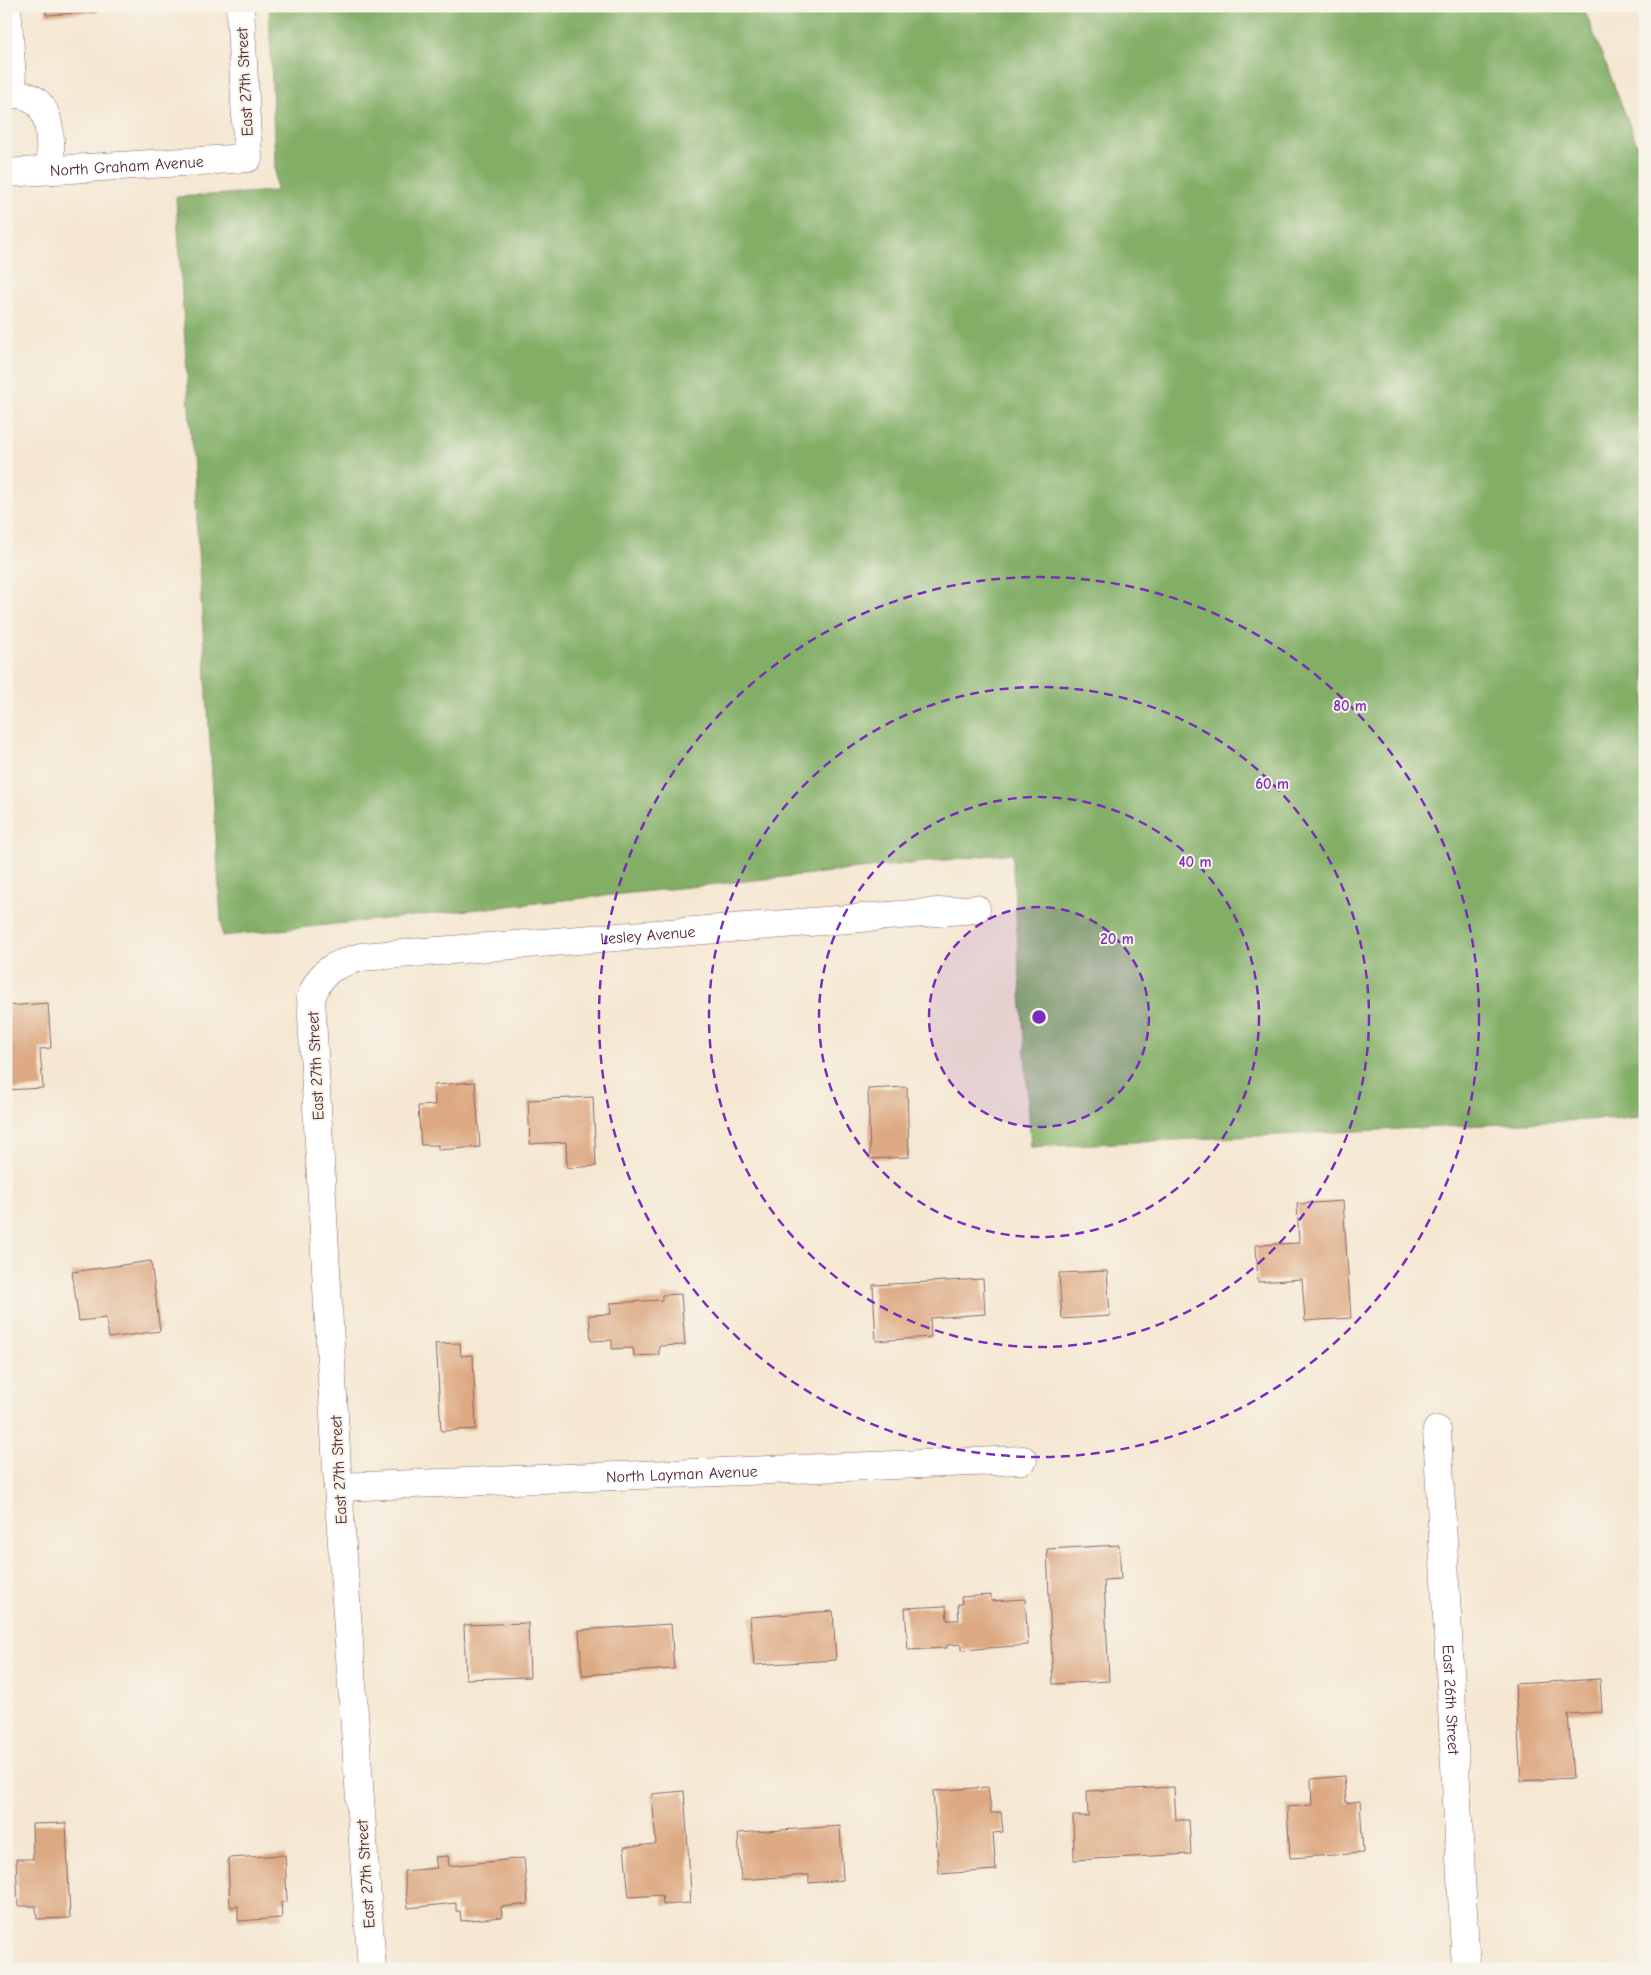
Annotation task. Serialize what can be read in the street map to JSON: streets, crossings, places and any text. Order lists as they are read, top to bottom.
{
  "streets": {
    "street": [
      "East 27th Street",
      "North Graham Avenue",
      "Lesley Avenue",
      "North Layman Avenue",
      "East 26th Street"
    ]
  },
  "crossings": [
    ["East 27th Street", "North Graham Avenue"],
    ["East 27th Street", "Lesley Avenue"],
    ["East 27th Street", "North Layman Avenue"]
  ],
  "rings": [
    "80 m",
    "60 m",
    "40 m",
    "20 m"
  ]
}
